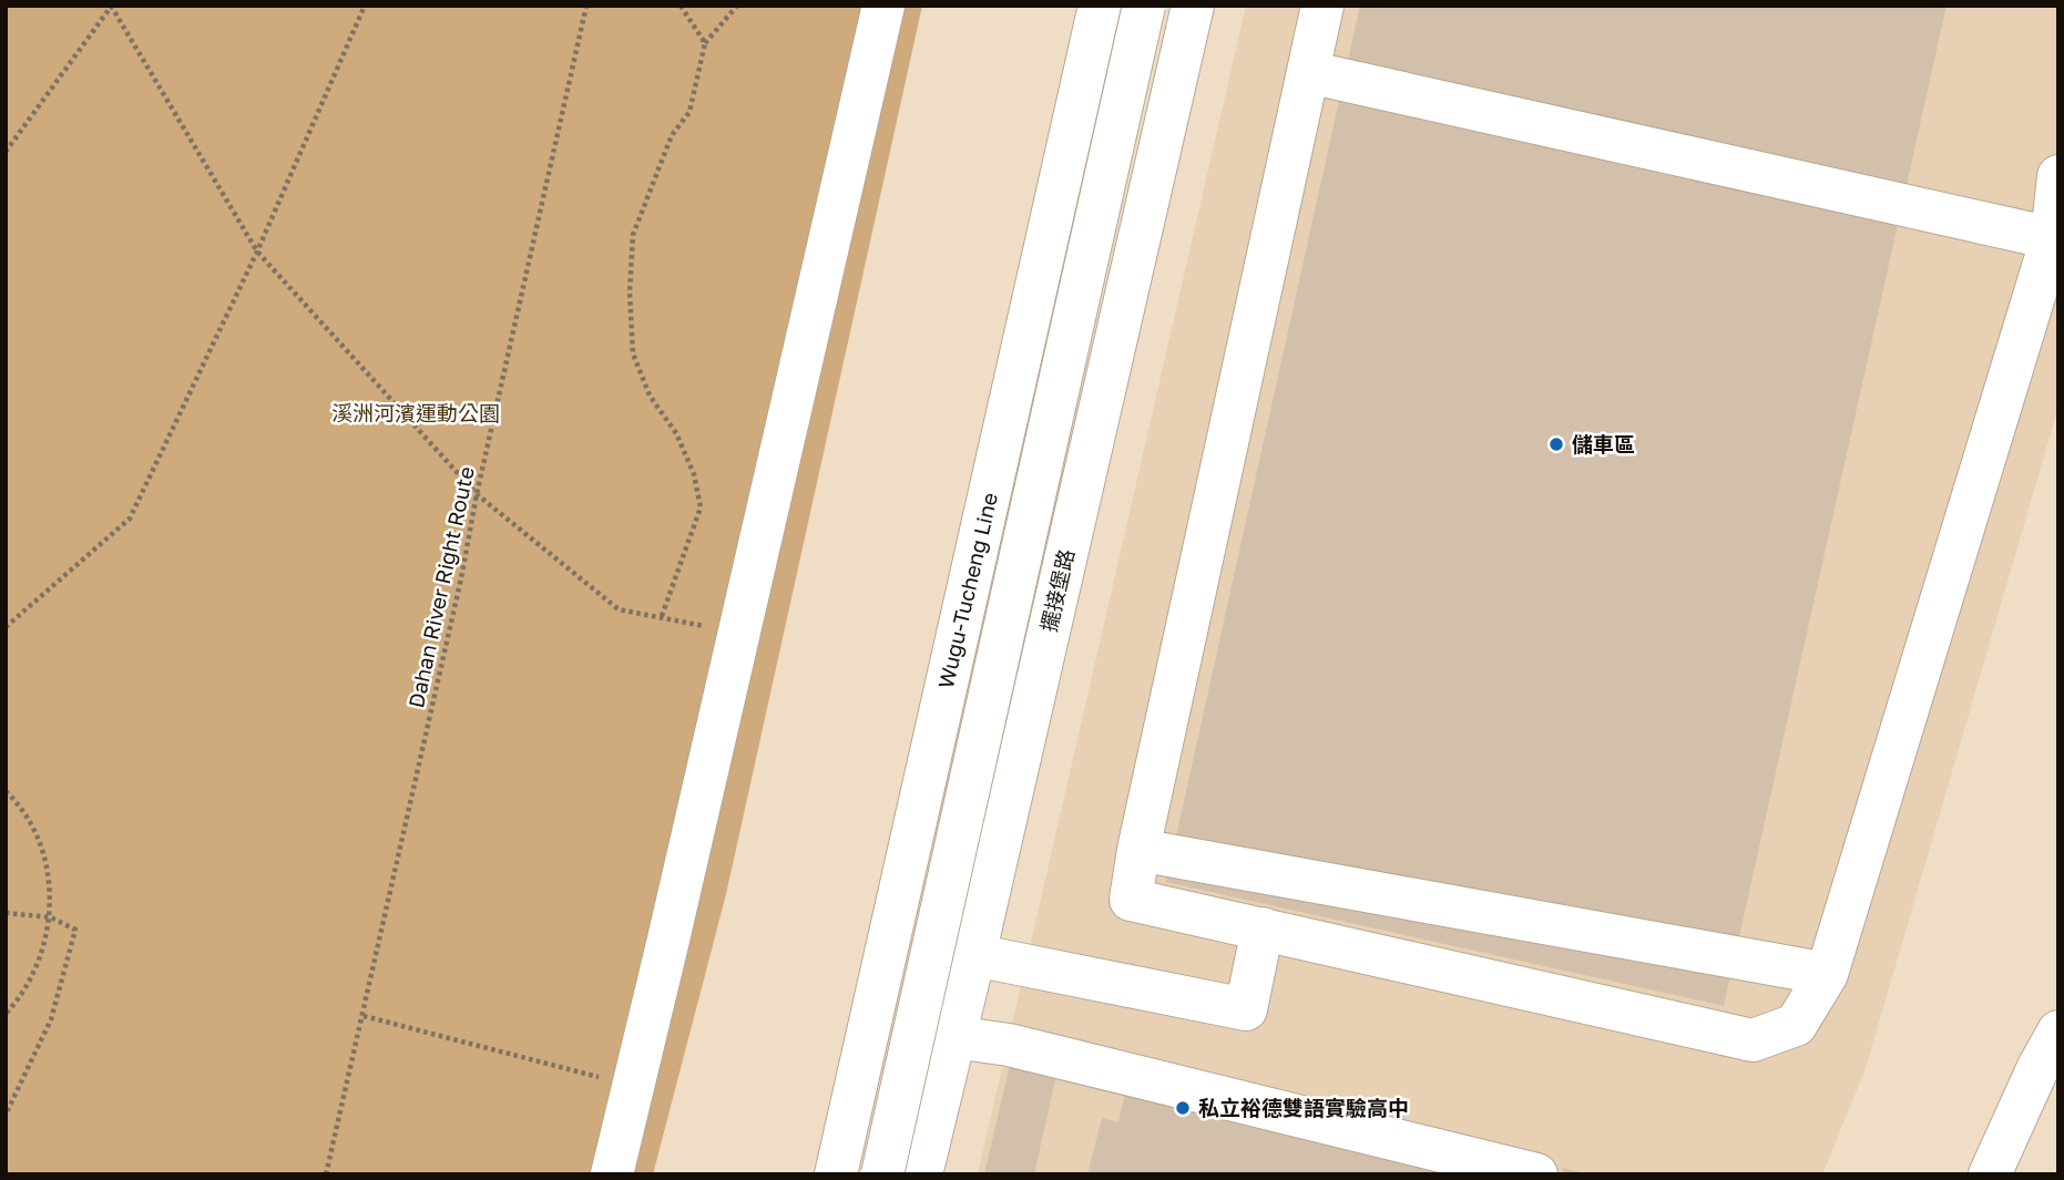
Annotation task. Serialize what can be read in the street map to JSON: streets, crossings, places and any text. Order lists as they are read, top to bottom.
{
  "streets": {
    "main road": ["Wugu-Tucheng Line", "擺接堡路"],
    "path": ["Dahan River Right Route"]
  },
  "parks": ["溪洲河濱運動公園"],
  "places": ["儲車區", "私立裕德雙語實驗高中"]
}
